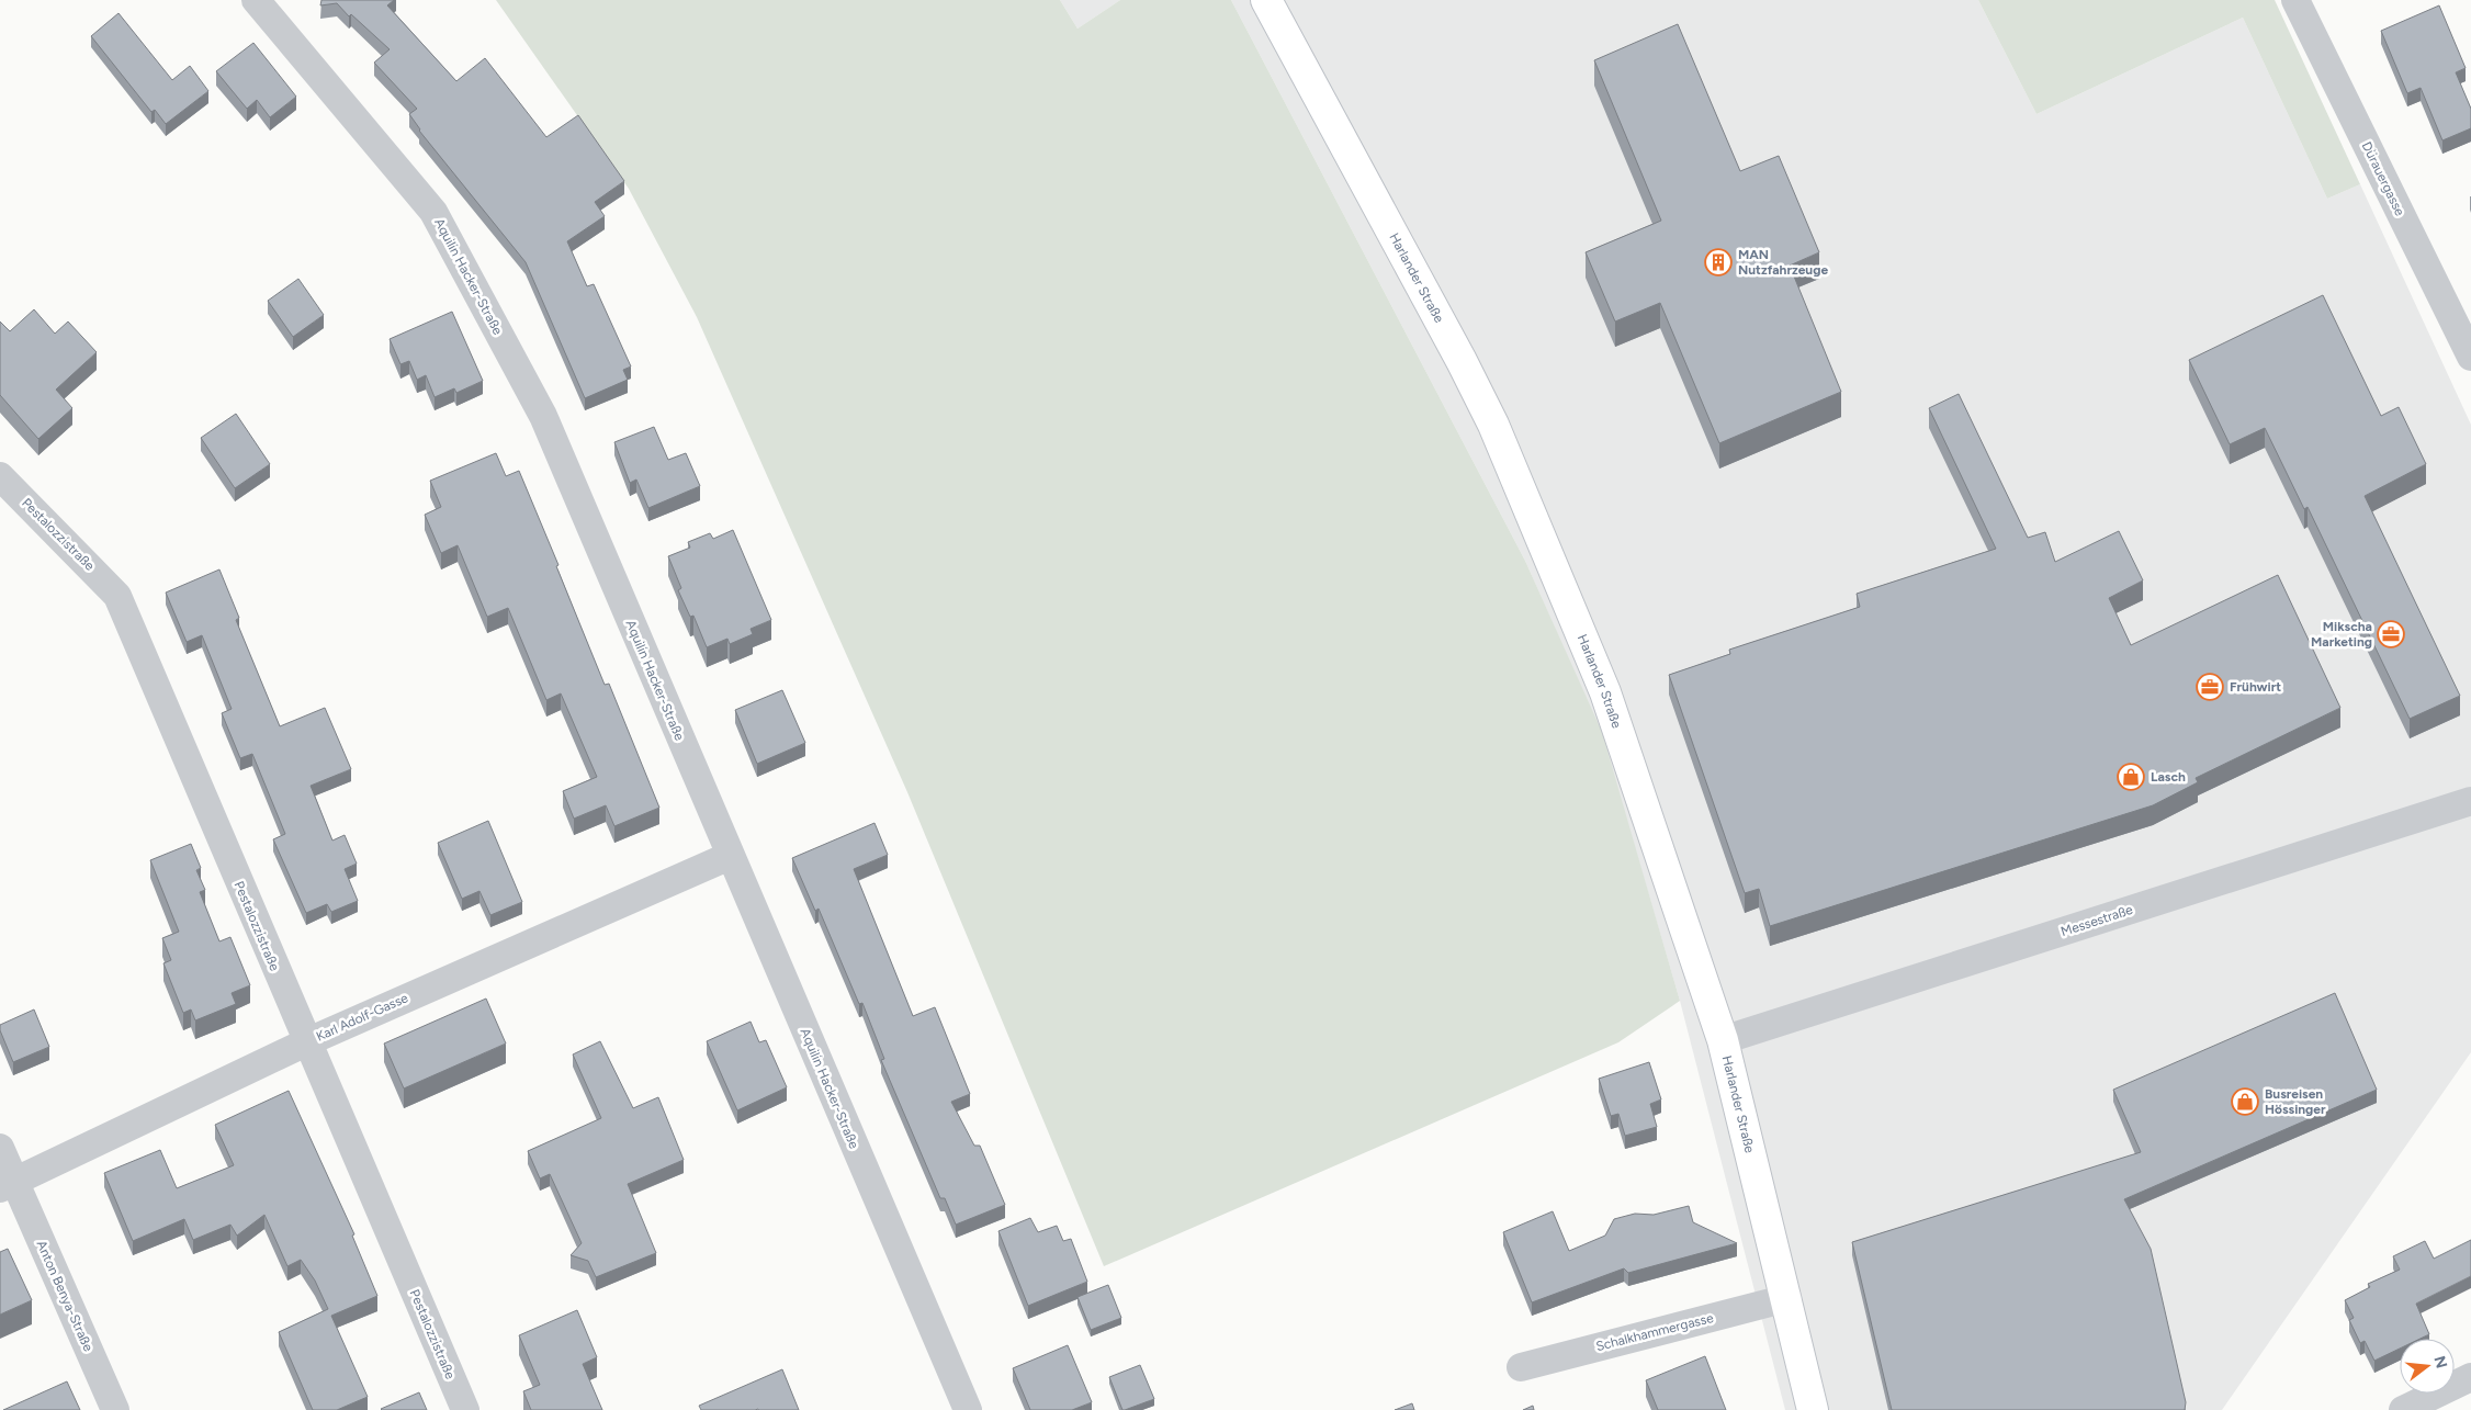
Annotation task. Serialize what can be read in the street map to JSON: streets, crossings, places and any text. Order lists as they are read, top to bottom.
{
  "streets": {
    "main road": ["Harlander Straße"],
    "street": [
      "Dürauergasse",
      "Aquilin Hacker-Straße",
      "Pestalozzistraße",
      "Messestraße",
      "Karl Adolf-Gasse",
      "Anton Benya-Straße",
      "Schalkhammergasse"
    ]
  },
  "crossings": [
    ["Aquilin Hacker-Straße", "Karl Adolf-Gasse"],
    ["Harlander Straße", "Messestraße"],
    ["Harlander Straße", "Schalkhammergasse"],
    ["Pestalozzistraße", "Karl Adolf-Gasse"],
    ["Karl Adolf-Gasse", "Anton Benya-Straße"]
  ],
  "places": {
    "building": ["MAN Nutzfahrzeuge"],
    "office": ["Mikscha Marketing", "Frühwirt"],
    "shop": ["Lasch", "Busreisen Hössinger"]
  },
  "north": "right"
}
